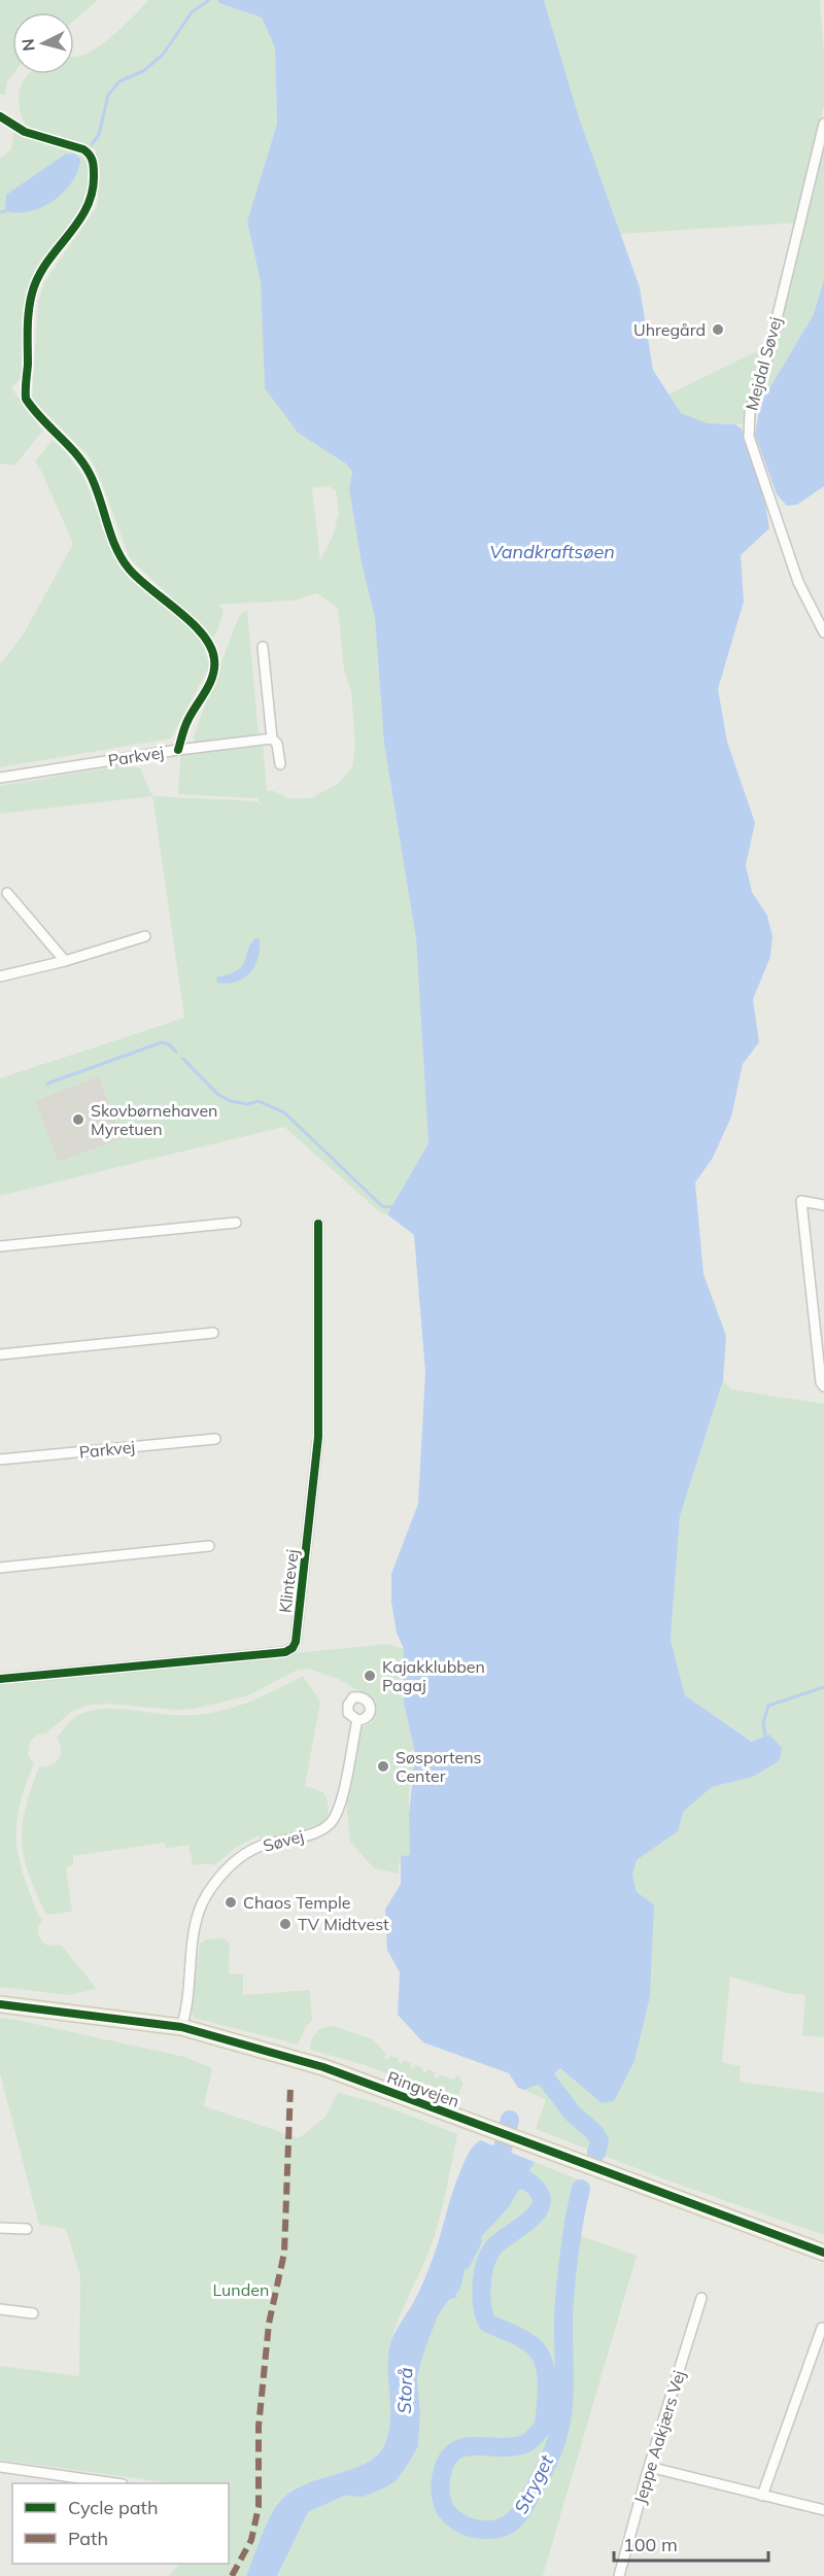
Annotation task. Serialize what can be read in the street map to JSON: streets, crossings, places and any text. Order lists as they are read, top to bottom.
{
  "streets": {
    "main road": ["Ringvejen"],
    "street": [
      "Mejdal Søvej",
      "Parkvej",
      "Klintevej",
      "Søvej",
      "Jeppe Aakjærs Vej"
    ]
  },
  "crossings": [
    ["Søvej", "Ringvejen"]
  ],
  "water": ["Vandkraftsøen", "Storå", "Stryget"],
  "parks": ["Lunden"],
  "places": [
    "Uhregård",
    "Skovbørnehaven Myretuen",
    "Kajakklubben Pagaj",
    "Søsportens Center",
    "Chaos Temple",
    "TV Midtvest"
  ],
  "legend": ["Cycle path", "Path"],
  "scale_bar": "100 m",
  "north": "left"
}
